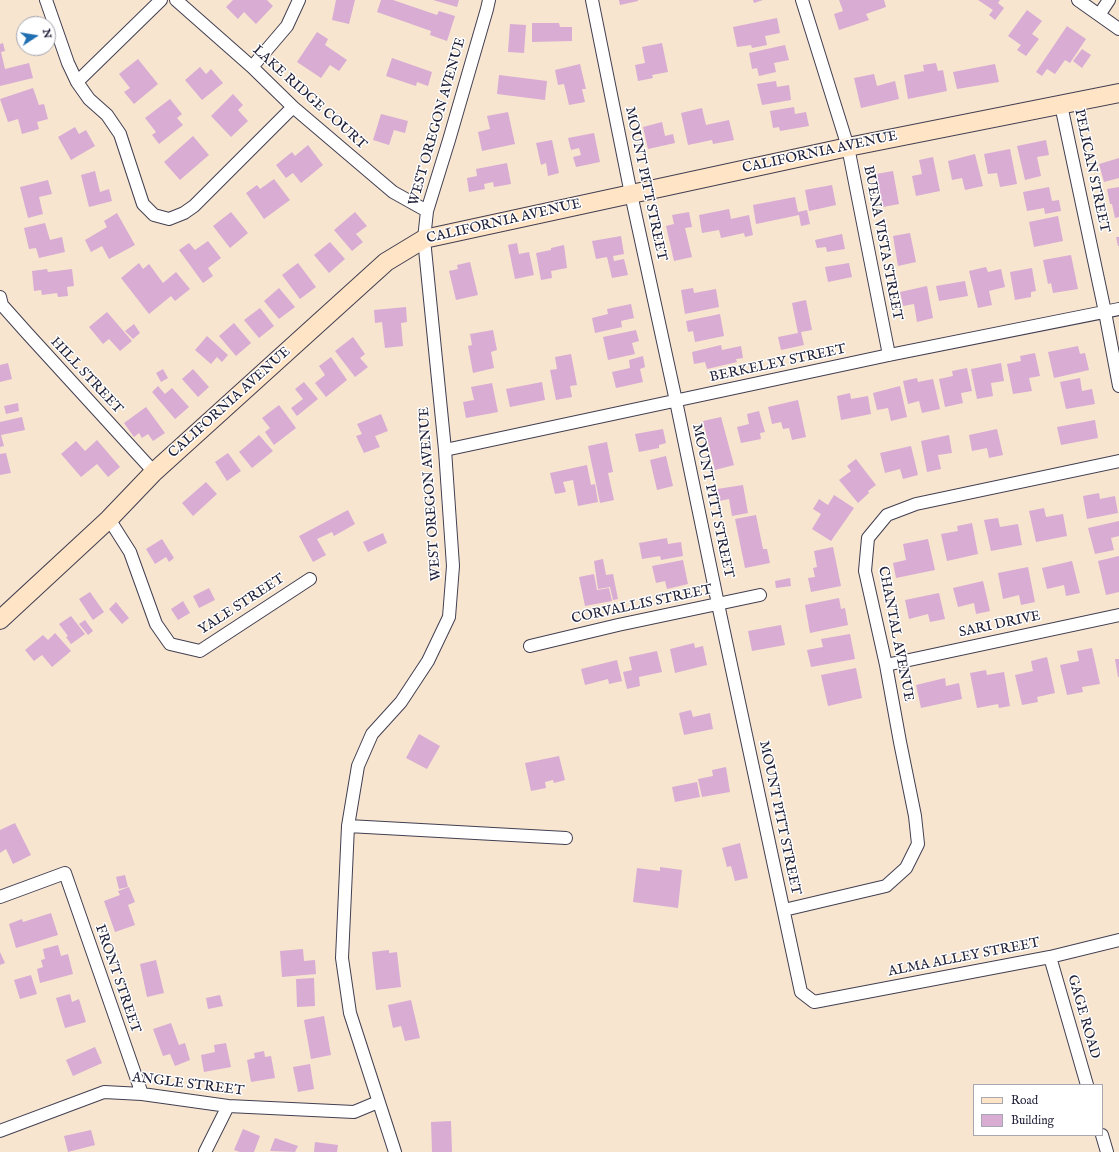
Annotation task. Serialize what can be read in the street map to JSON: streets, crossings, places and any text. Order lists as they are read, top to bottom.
{
  "streets": {
    "street": [
      "LAKE RIDGE COURT",
      "WEST OREGON AVENUE",
      "CALIFORNIA AVENUE",
      "PELICAN STREET",
      "MOUNT PITT STREET",
      "BUENA VISTA STREET",
      "BERKELEY STREET",
      "HILL STREET",
      "YALE STREET",
      "CORVALLIS STREET",
      "SARI DRIVE",
      "CHANTAL AVENUE",
      "ALMA ALLEY STREET",
      "FRONT STREET",
      "GAGE ROAD",
      "ANGLE STREET"
    ]
  },
  "crossings": [
    ["LAKE RIDGE COURT", "WEST OREGON AVENUE"],
    ["WEST OREGON AVENUE", "CALIFORNIA AVENUE"],
    ["WEST OREGON AVENUE", "BERKELEY STREET"],
    ["WEST OREGON AVENUE", "ANGLE STREET"],
    ["CALIFORNIA AVENUE", "PELICAN STREET"],
    ["CALIFORNIA AVENUE", "MOUNT PITT STREET"],
    ["CALIFORNIA AVENUE", "BUENA VISTA STREET"],
    ["CALIFORNIA AVENUE", "HILL STREET"],
    ["CALIFORNIA AVENUE", "YALE STREET"],
    ["PELICAN STREET", "BERKELEY STREET"],
    ["MOUNT PITT STREET", "BERKELEY STREET"],
    ["MOUNT PITT STREET", "CORVALLIS STREET"],
    ["MOUNT PITT STREET", "CHANTAL AVENUE"],
    ["MOUNT PITT STREET", "ALMA ALLEY STREET"],
    ["BUENA VISTA STREET", "BERKELEY STREET"],
    ["SARI DRIVE", "CHANTAL AVENUE"],
    ["ALMA ALLEY STREET", "GAGE ROAD"],
    ["FRONT STREET", "ANGLE STREET"]
  ],
  "legend": ["Road", "Building"],
  "north": "right"
}
